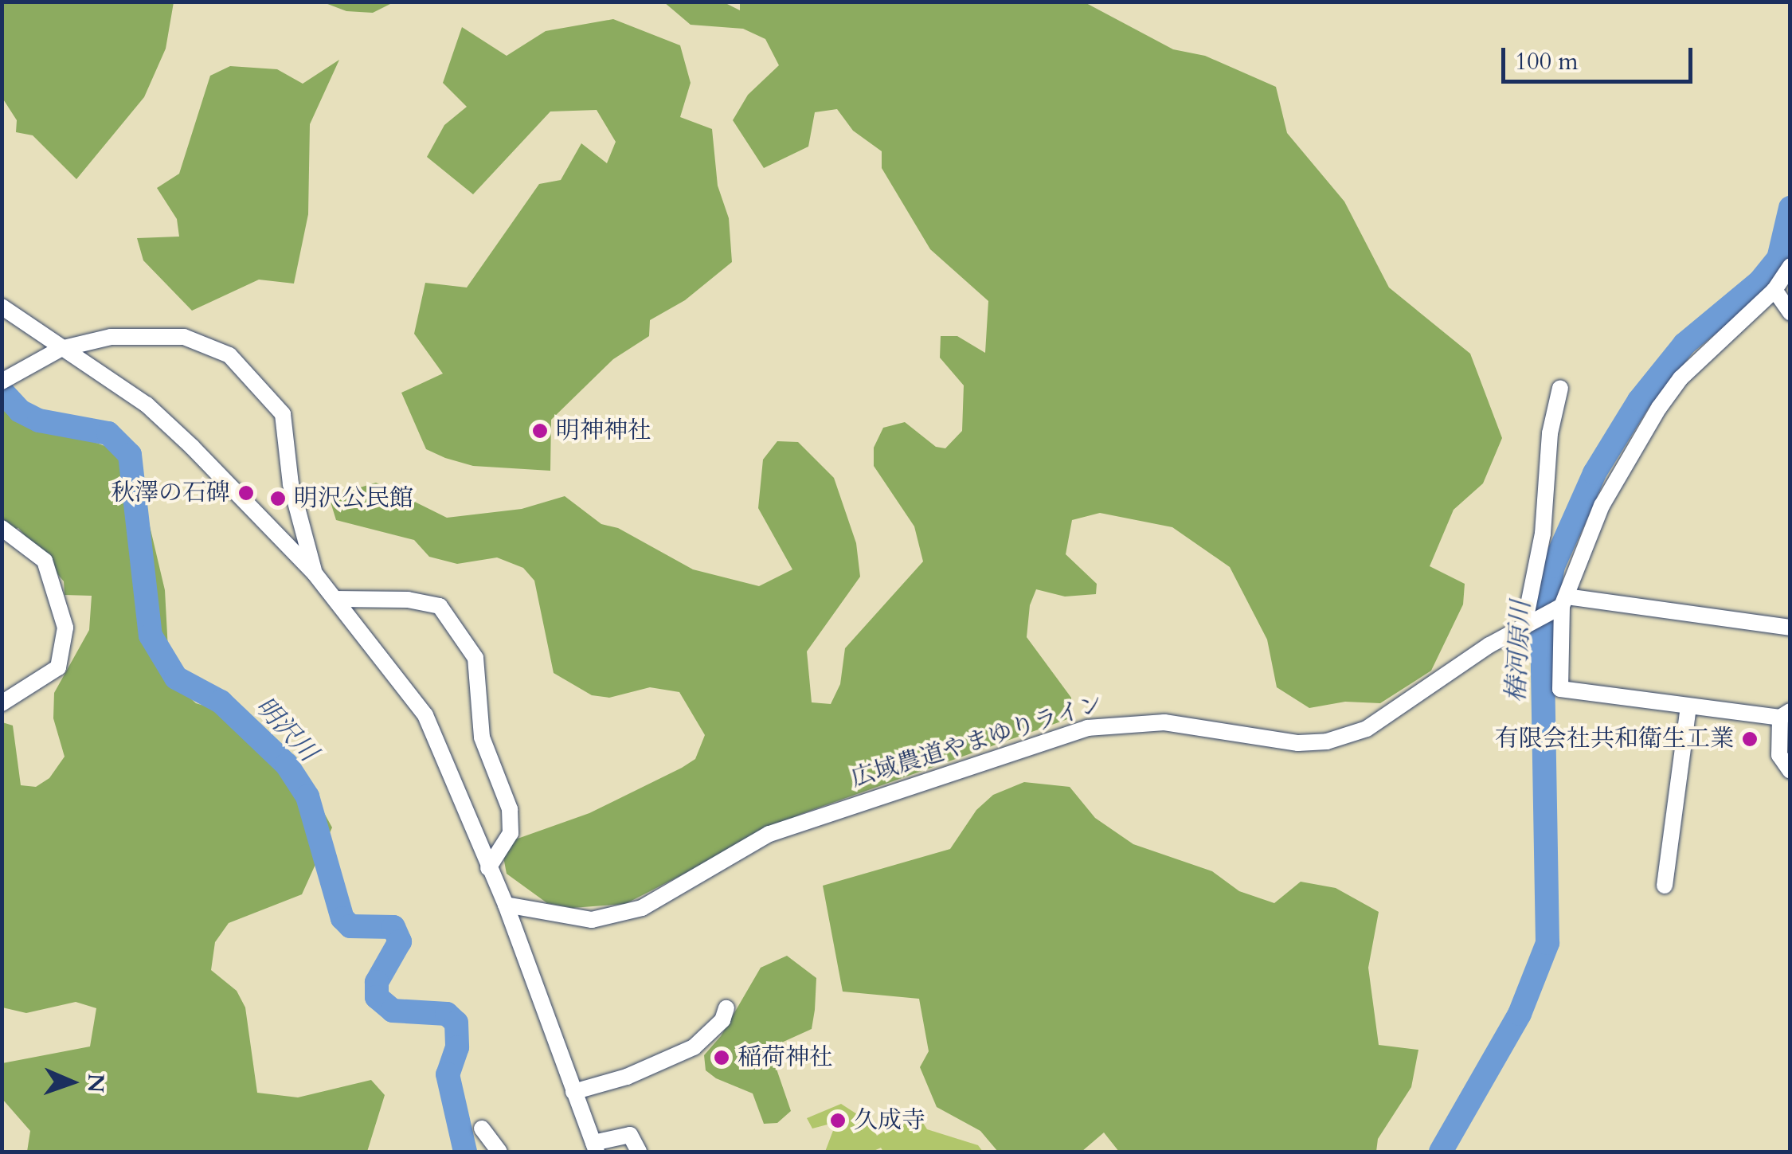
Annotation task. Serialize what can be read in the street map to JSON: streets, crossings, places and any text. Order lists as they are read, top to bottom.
{
  "streets": {
    "street": ["広域農道やまゆりライン"]
  },
  "water": ["椿河原川", "明沢川"],
  "places": [
    "明神神社",
    "秋澤の石碑",
    "明沢公民館",
    "有限会社共和衛生工業",
    "稲荷神社",
    "久成寺"
  ],
  "scale_bar": "100 m",
  "north": "right"
}
